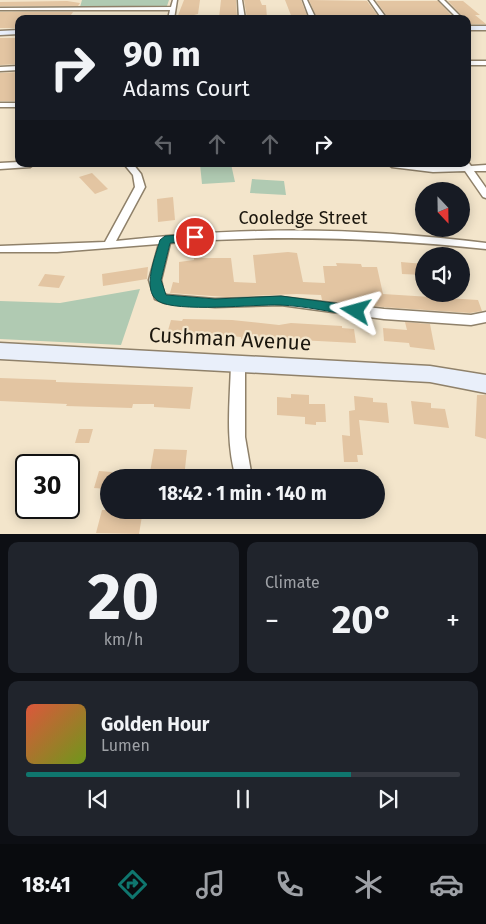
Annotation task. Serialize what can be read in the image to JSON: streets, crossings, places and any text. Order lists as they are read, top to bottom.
{
  "streets": {
    "street": ["Cooledge Street", "Cushman Avenue"]
  },
  "north": "bottom",
  "page": {
    "turn": ["90 m", "Adams Court"],
    "limit": "30",
    "trip": "18:42 · 1 min · 140 m",
    "tile": [
      ["20", "km/h"],
      "Climate"
    ],
    "heat": ["−", "20°", "+"],
    "song": ["Golden Hour", "Lumen"],
    "tabs": "18:41"
  }
}
